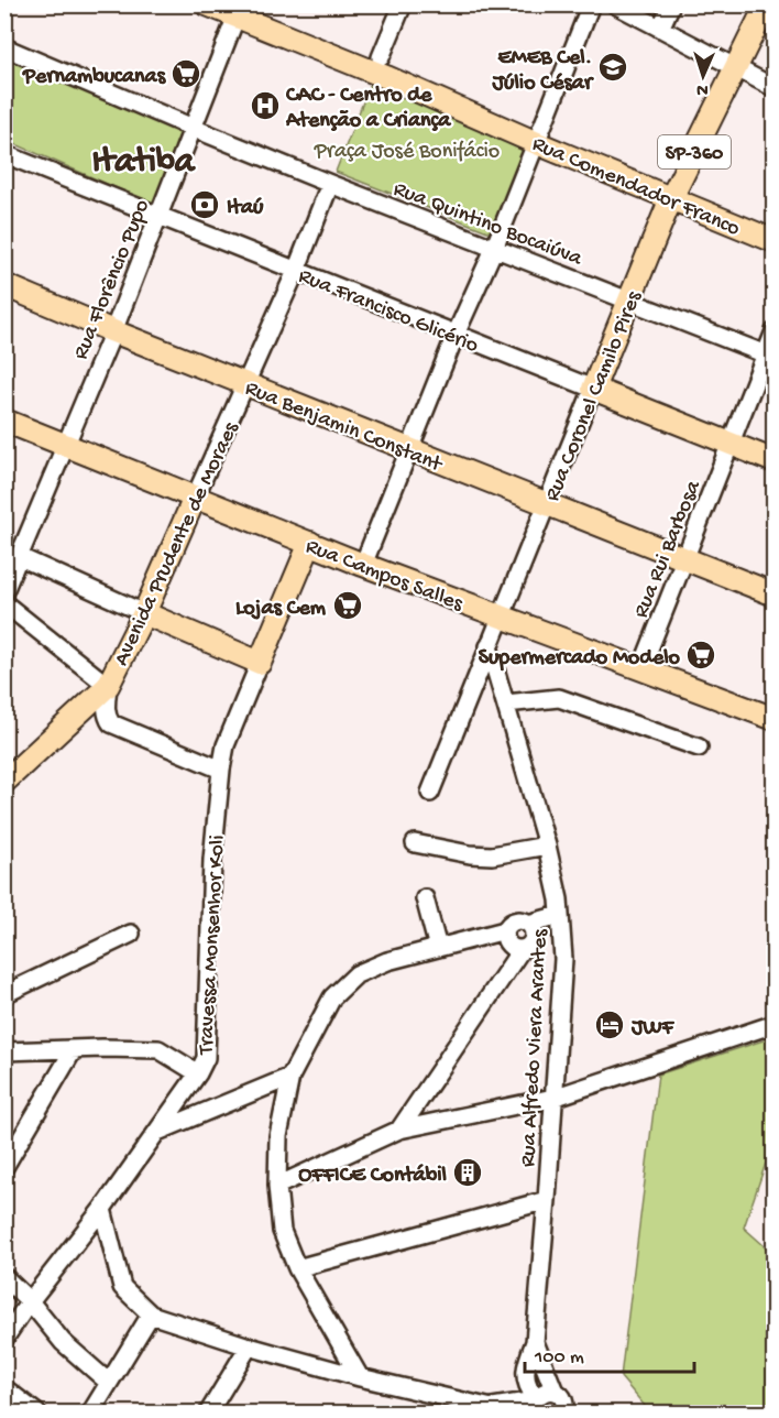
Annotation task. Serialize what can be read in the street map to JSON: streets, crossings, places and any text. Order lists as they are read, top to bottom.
{
  "streets": {
    "main road": [
      "SP-360",
      "Rua Comendador Franco",
      "Rua Francisco Glicério",
      "Rua Coronel Camilo Pires",
      "Rua Benjamin Constant",
      "Avenida Prudente de Moraes",
      "Rua Campos Salles",
      "Travessa Monsenhor Koli"
    ],
    "street": [
      "Rua Quintino Bocaiúva",
      "Rua Florêncio Pupo",
      "Rua Rui Barbosa",
      "Rua Alfredo Viera Arantes"
    ]
  },
  "crossings": [
    ["Rua Comendador Franco", "Rua Florêncio Pupo"],
    ["Rua Comendador Franco", "Rua Coronel Camilo Pires"],
    ["Rua Quintino Bocaiúva", "Rua Florêncio Pupo"],
    ["Rua Quintino Bocaiúva", "Rua Coronel Camilo Pires"],
    ["Rua Quintino Bocaiúva", "Avenida Prudente de Moraes"],
    ["Rua Quintino Bocaiúva", "Rua Rui Barbosa"],
    ["Rua Florêncio Pupo", "Rua Francisco Glicério"],
    ["Rua Florêncio Pupo", "Rua Benjamin Constant"],
    ["Rua Florêncio Pupo", "Rua Campos Salles"],
    ["Rua Francisco Glicério", "Rua Coronel Camilo Pires"],
    ["Rua Francisco Glicério", "Avenida Prudente de Moraes"],
    ["Rua Francisco Glicério", "Rua Rui Barbosa"],
    ["Rua Coronel Camilo Pires", "Rua Benjamin Constant"],
    ["Rua Coronel Camilo Pires", "Rua Campos Salles"],
    ["Rua Coronel Camilo Pires", "Rua Alfredo Viera Arantes"],
    ["Rua Benjamin Constant", "Avenida Prudente de Moraes"],
    ["Rua Benjamin Constant", "Rua Rui Barbosa"],
    ["Avenida Prudente de Moraes", "Rua Campos Salles"],
    ["Rua Rui Barbosa", "Rua Campos Salles"],
    ["Rua Campos Salles", "Travessa Monsenhor Koli"]
  ],
  "districts": ["Itatiba"],
  "parks": ["Praça José Bonifácio"],
  "places": {
    "school or university": ["EMEB Cel. Júlio César"],
    "supermarket": ["Pernambucanas", "Lojas Cem", "Supermercado Modelo"],
    "hospital": ["CAC - Centro de Atenção a Criança"],
    "bank": ["Itaú"],
    "hotel": ["JWF"],
    "building": ["OFFICE Contábil"]
  },
  "scale_bar": "100 m",
  "north": "bottom"
}
